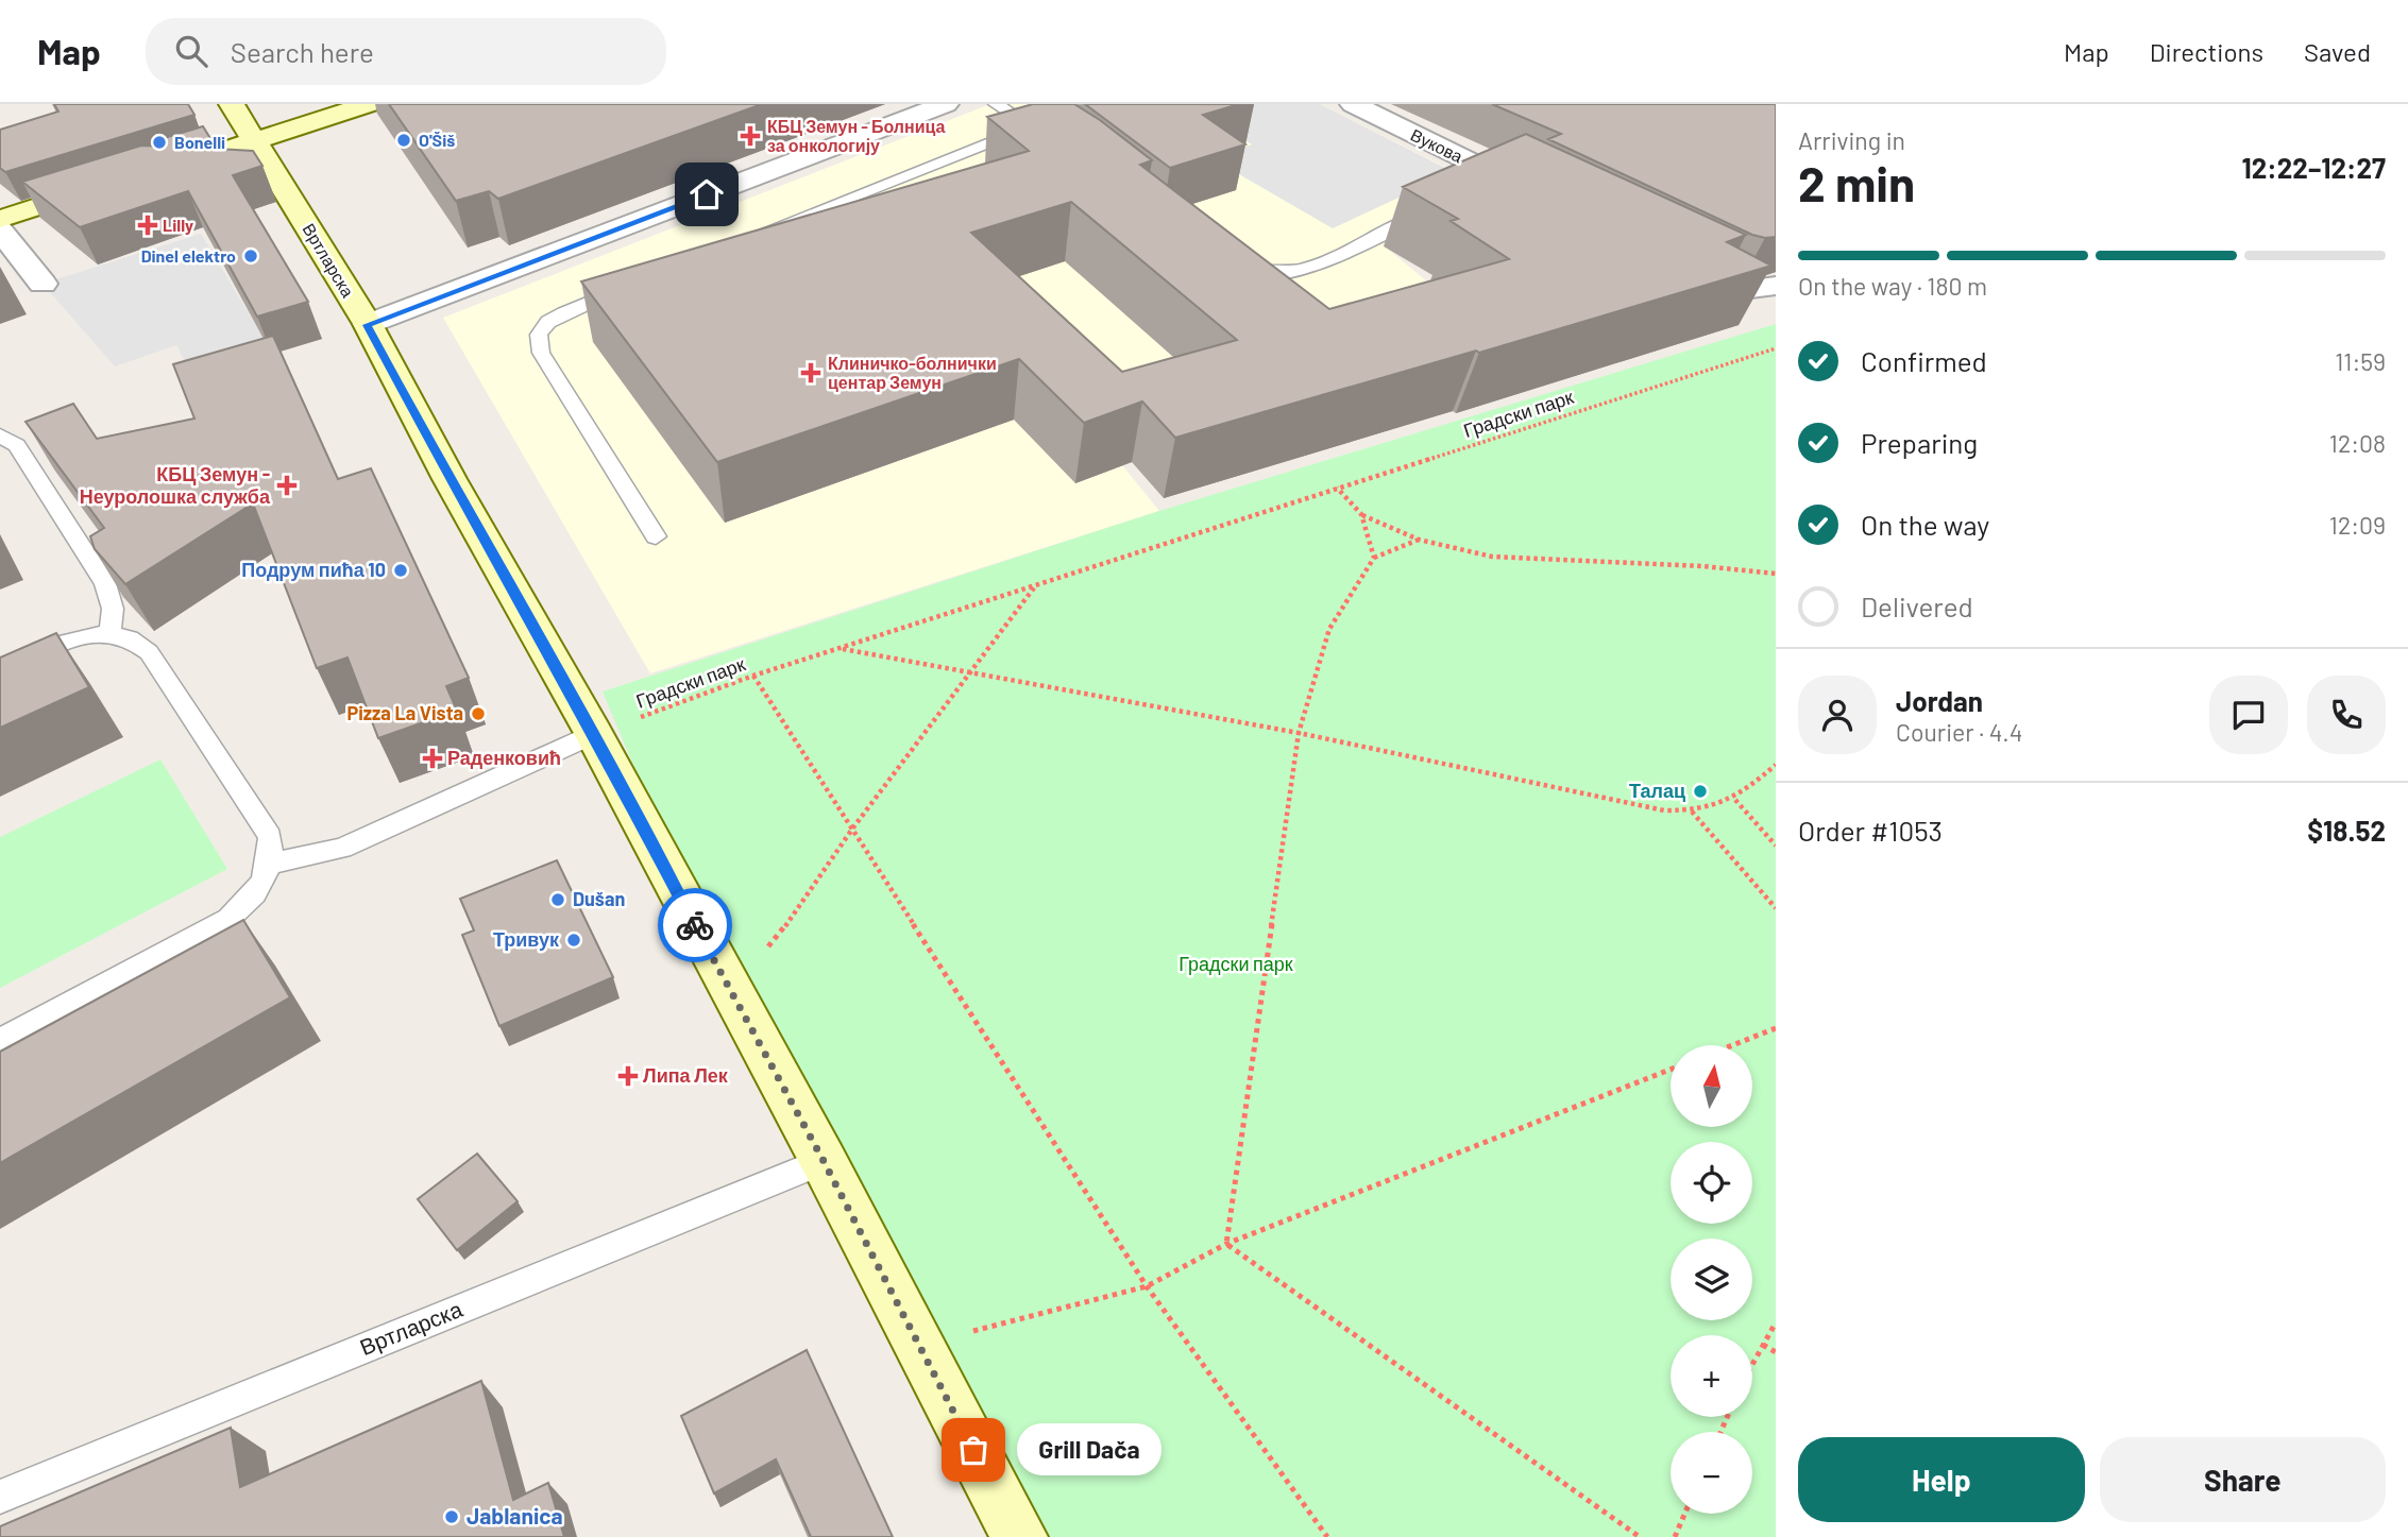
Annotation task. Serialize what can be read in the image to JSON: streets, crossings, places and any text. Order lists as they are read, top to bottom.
{
  "streets": {
    "main road": ["Вртларска"],
    "street": ["Вукова"],
    "path": ["Градски парк"]
  },
  "crossings": [
    ["Вртларска", "Градски парк"]
  ],
  "parks": ["Градски парк"],
  "places": {
    "health": [
      "КБЦ Земун - Болница за онкологију",
      "Lilly",
      "Клиничко-болнички центар Земун",
      "КБЦ Земун - Неуролошка служба",
      "Раденковић",
      "Липа Лек"
    ],
    "other": [
      "O'Šiš",
      "Bonelli",
      "Dinel elektro",
      "Подрум пића 10",
      "Pizza La Vista",
      "Талац",
      "Dušan",
      "Тривук",
      "Grill Dača",
      "Jablanica"
    ]
  },
  "north": "top",
  "page": {
    "header": "Map",
    "search": "Search here",
    "nav": ["Map", "Directions", "Saved"],
    "heading": ["2 min", "Arriving in", "12:22–12:27"],
    "panel": [
      "Jordan",
      "Courier · 4.4",
      "Order #1053",
      "$18.52"
    ],
    "bar": "On the way · 180 m",
    "list": [
      ["Confirmed", "11:59"],
      ["Preparing", "12:08"],
      ["On the way", "12:09"],
      "Delivered"
    ],
    "map_buttons": ["+", "−"],
    "buttons": ["Help", "Share"],
    "bubble": "Grill Dača"
  }
}
